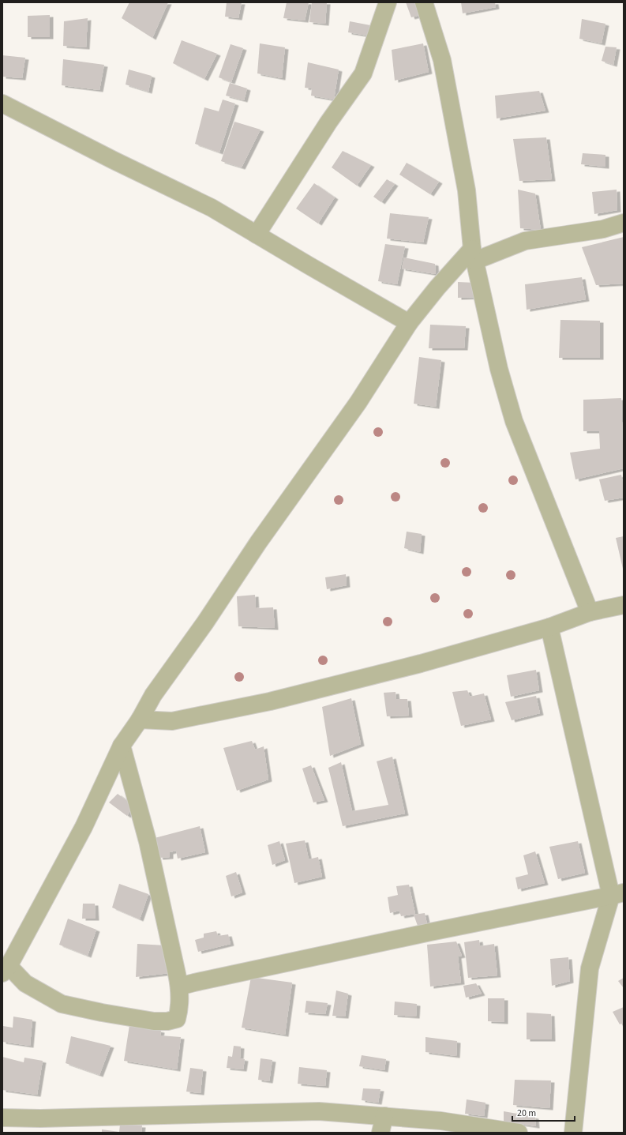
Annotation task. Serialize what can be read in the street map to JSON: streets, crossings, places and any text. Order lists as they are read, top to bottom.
{
  "scale_bar": "20 m"
}
